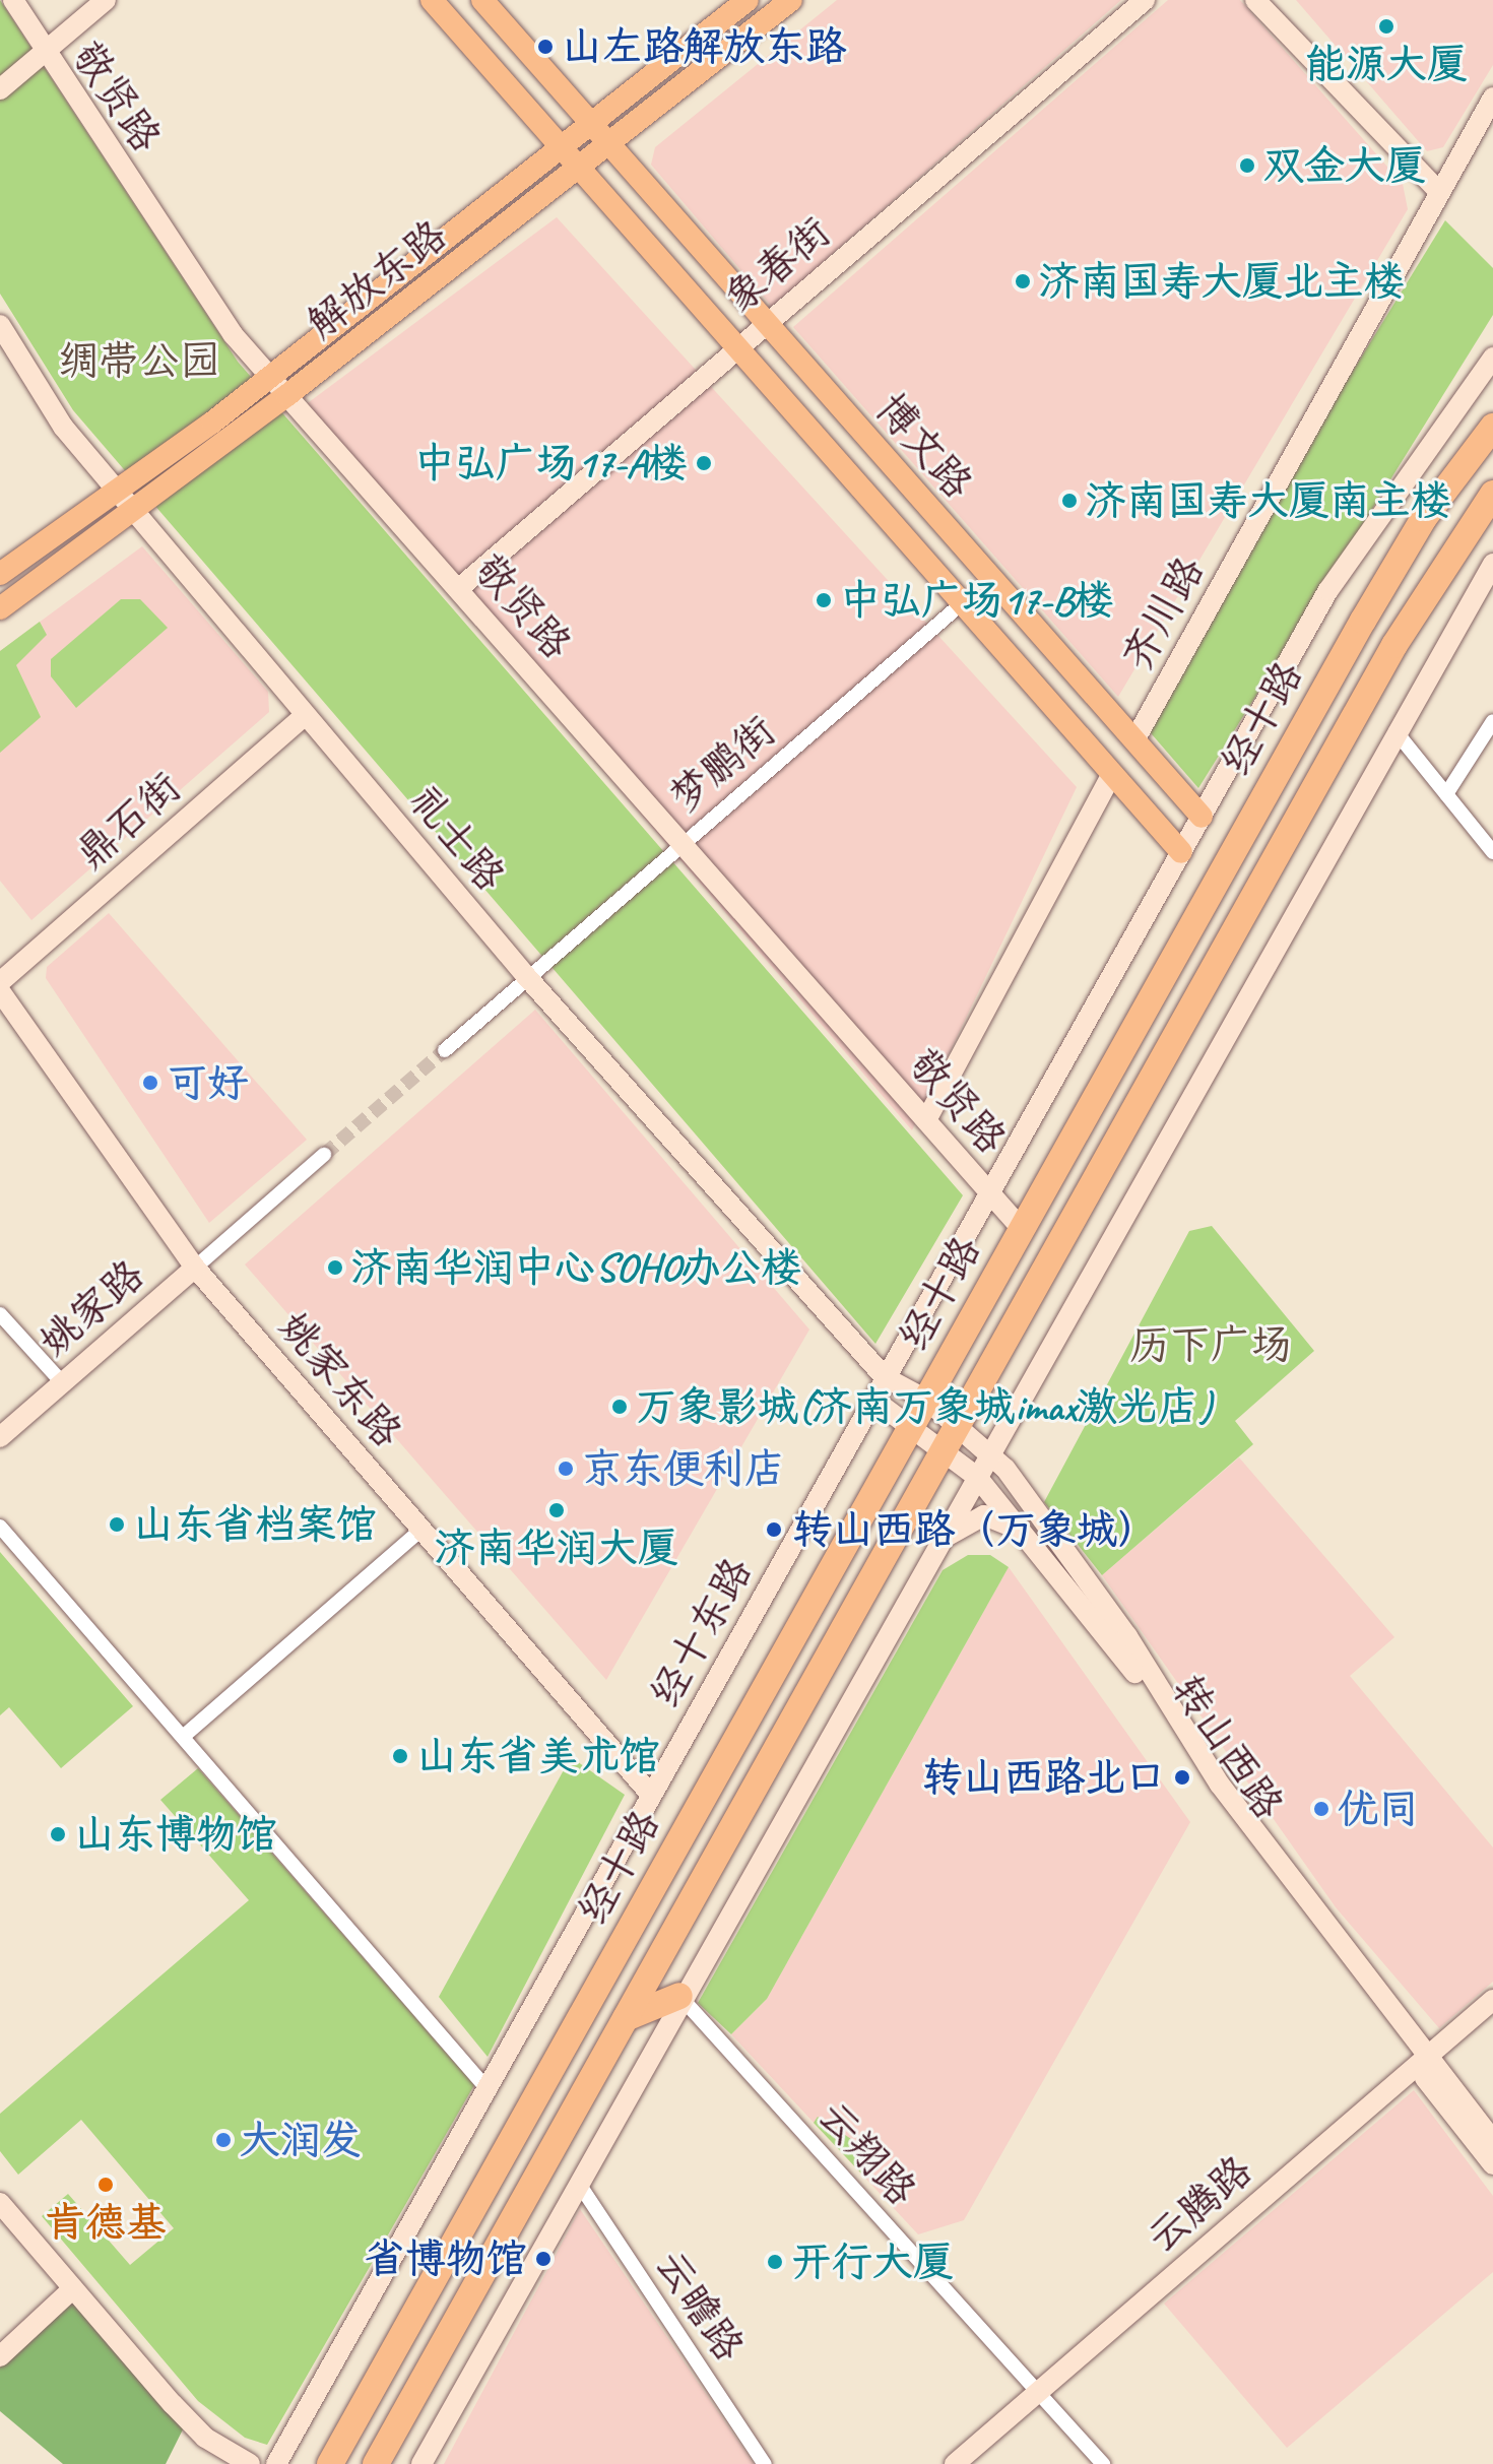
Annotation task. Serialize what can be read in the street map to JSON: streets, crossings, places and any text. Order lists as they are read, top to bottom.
{
  "streets": {
    "highway": ["经十路"],
    "main road": [
      "敬贤路",
      "象春街",
      "解放东路",
      "博文路",
      "齐川路",
      "鼎石街",
      "礼士路",
      "姚家路",
      "姚家东路",
      "经十东路",
      "转山西路",
      "云腾路"
    ],
    "street": ["梦鹏街", "云翔路", "云瞻路"]
  },
  "crossings": [
    ["敬贤路", "象春街"],
    ["敬贤路", "解放东路"],
    ["敬贤路", "经十路"],
    ["敬贤路", "梦鹏街"],
    ["象春街", "博文路"],
    ["解放东路", "博文路"],
    ["解放东路", "礼士路"],
    ["博文路", "齐川路"],
    ["博文路", "经十路"],
    ["博文路", "梦鹏街"],
    ["经十路", "礼士路"],
    ["经十路", "姚家东路"],
    ["经十路", "经十东路"],
    ["经十路", "转山西路"],
    ["梦鹏街", "礼士路"],
    ["鼎石街", "礼士路"],
    ["礼士路", "经十东路"],
    ["礼士路", "转山西路"],
    ["姚家路", "姚家东路"],
    ["姚家东路", "经十东路"],
    ["经十东路", "转山西路"],
    ["转山西路", "云腾路"],
    ["云翔路", "云腾路"]
  ],
  "parks": ["绸带公园", "历下广场"],
  "places": [
    "能源大厦",
    "山左路解放东路",
    "双金大厦",
    "济南国寿大厦北主楼",
    "中弘广场17-A楼",
    "济南国寿大厦南主楼",
    "中弘广场17-B楼",
    "可好",
    "济南华润中心SOHO办公楼",
    "万象影城(济南万象城imax激光店)",
    "京东便利店",
    "济南华润大厦",
    "山东省档案馆",
    "转山西路（万象城）",
    "山东省美术馆",
    "转山西路北口",
    "优同",
    "山东博物馆",
    "大润发",
    "肯德基",
    "省博物馆",
    "开行大厦"
  ]
}
